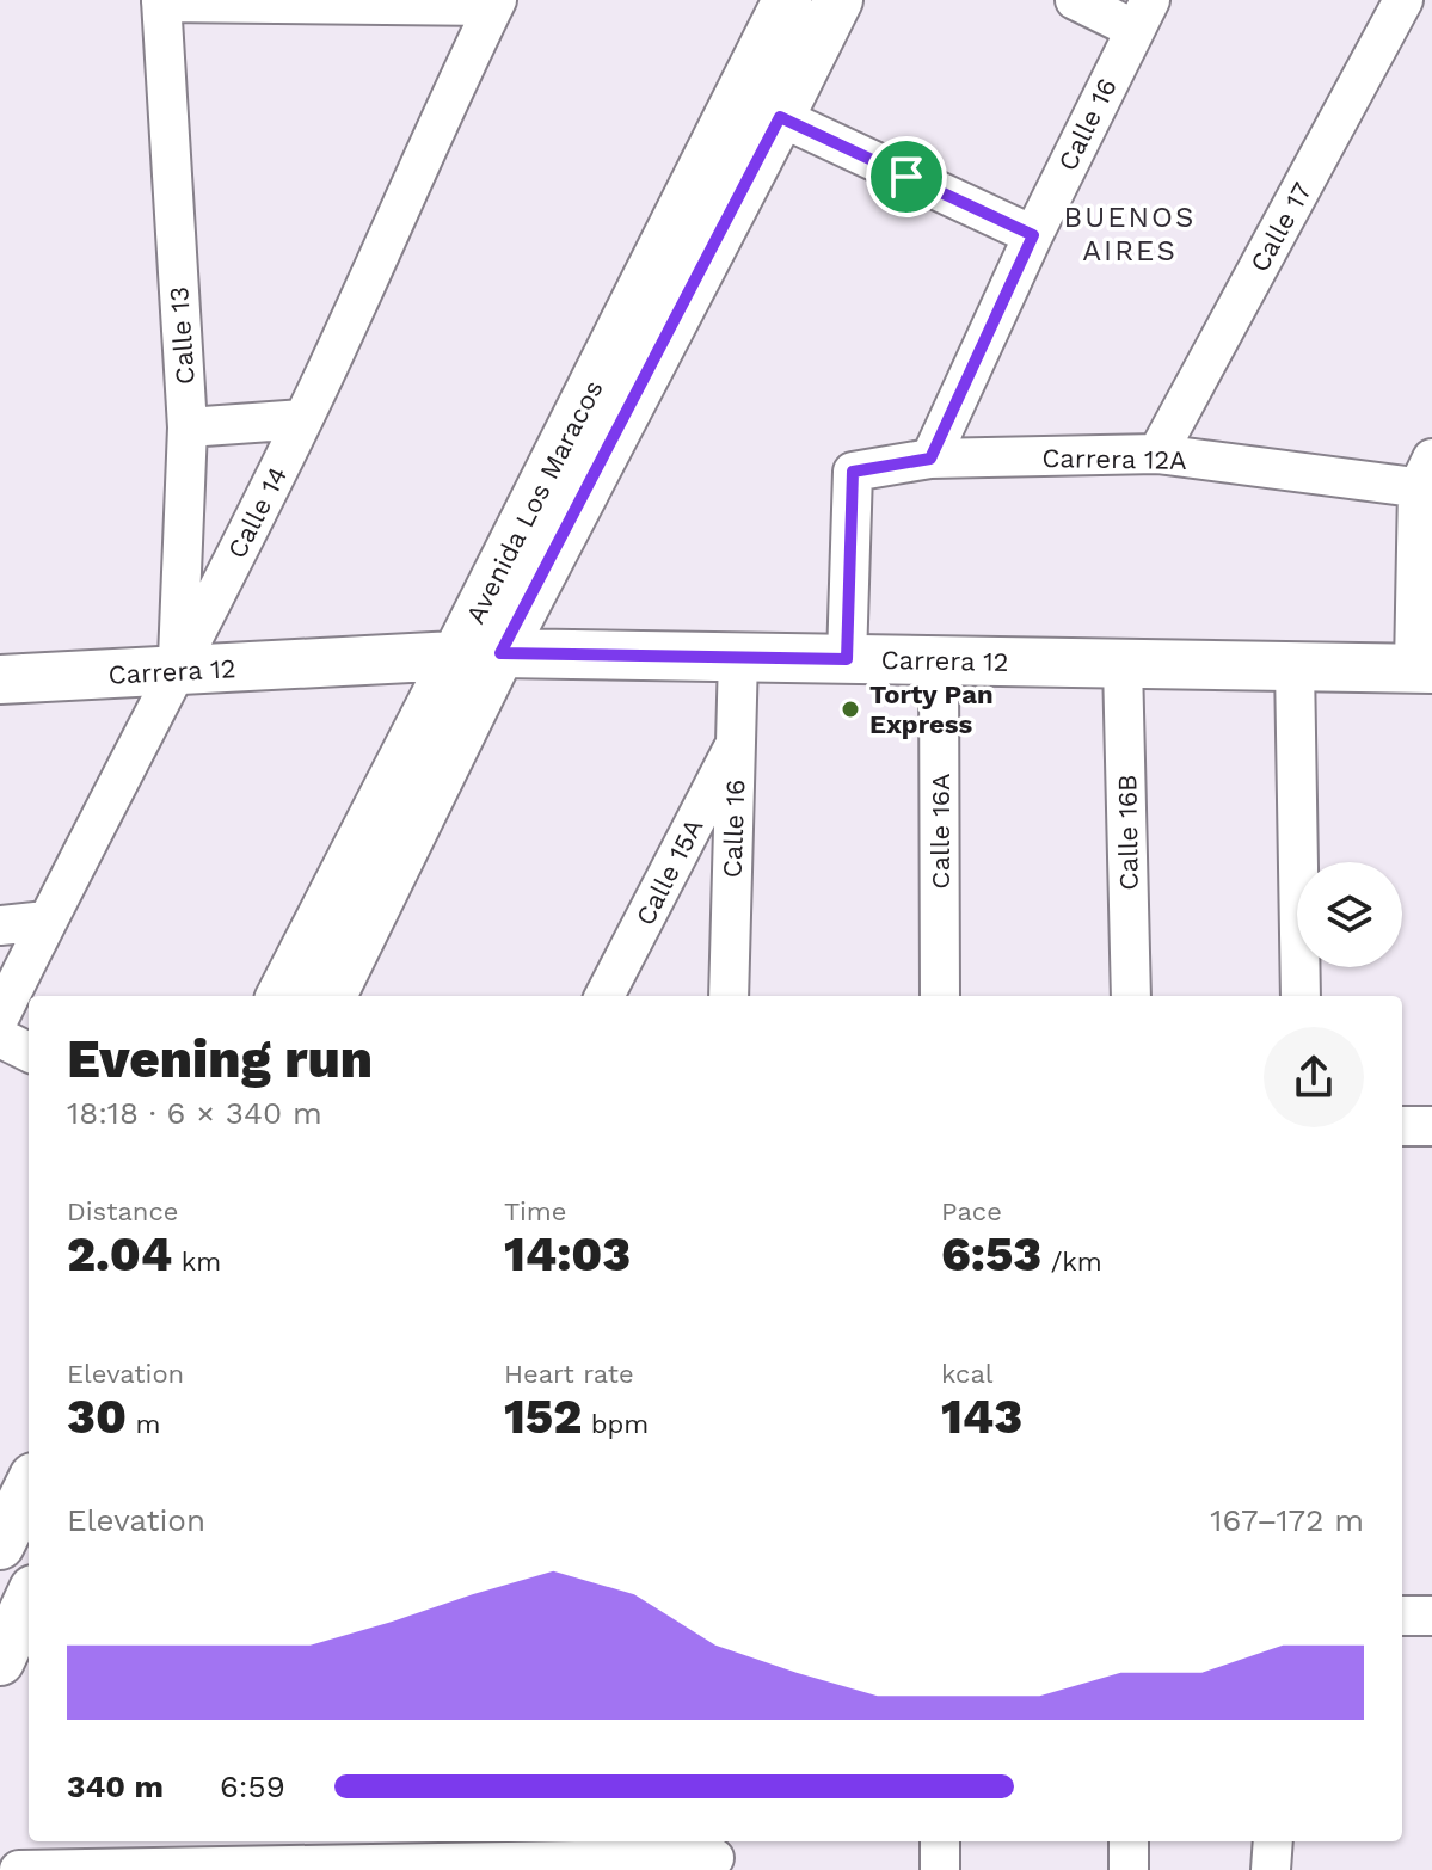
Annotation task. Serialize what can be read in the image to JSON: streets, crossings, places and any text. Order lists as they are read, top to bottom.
{
  "streets": {
    "street": [
      "Calle 16",
      "Calle 17",
      "Calle 13",
      "Carrera 12A",
      "Avenida Los Maracos",
      "Calle 14",
      "Carrera 12",
      "Calle 16A",
      "Calle 16B",
      "Calle 15A"
    ]
  },
  "crossings": [
    ["Calle 16", "Carrera 12A"],
    ["Calle 16", "Carrera 12"],
    ["Calle 16", "Calle 15A"],
    ["Calle 17", "Carrera 12A"],
    ["Calle 13", "Calle 14"],
    ["Calle 13", "Carrera 12"],
    ["Carrera 12A", "Carrera 12"],
    ["Avenida Los Maracos", "Carrera 12"],
    ["Calle 14", "Carrera 12"],
    ["Carrera 12", "Calle 16A"],
    ["Carrera 12", "Calle 16B"]
  ],
  "districts": ["BUENOS AIRES"],
  "places": ["Torty Pan Express"],
  "page": {
    "heading": ["Evening run", "18:18 · 6 × 340 m"],
    "stats": [
      ["Distance", "2.04 km"],
      ["Time", "14:03"],
      ["Pace", "6:53 /km"],
      ["Elevation", "30 m"],
      ["Heart rate", "152 bpm"],
      ["kcal", "143"]
    ],
    "chart": ["Elevation", "167–172 m"],
    "list": [
      {
        "name": "340 m",
        "note": "6:59"
      }
    ]
  }
}
